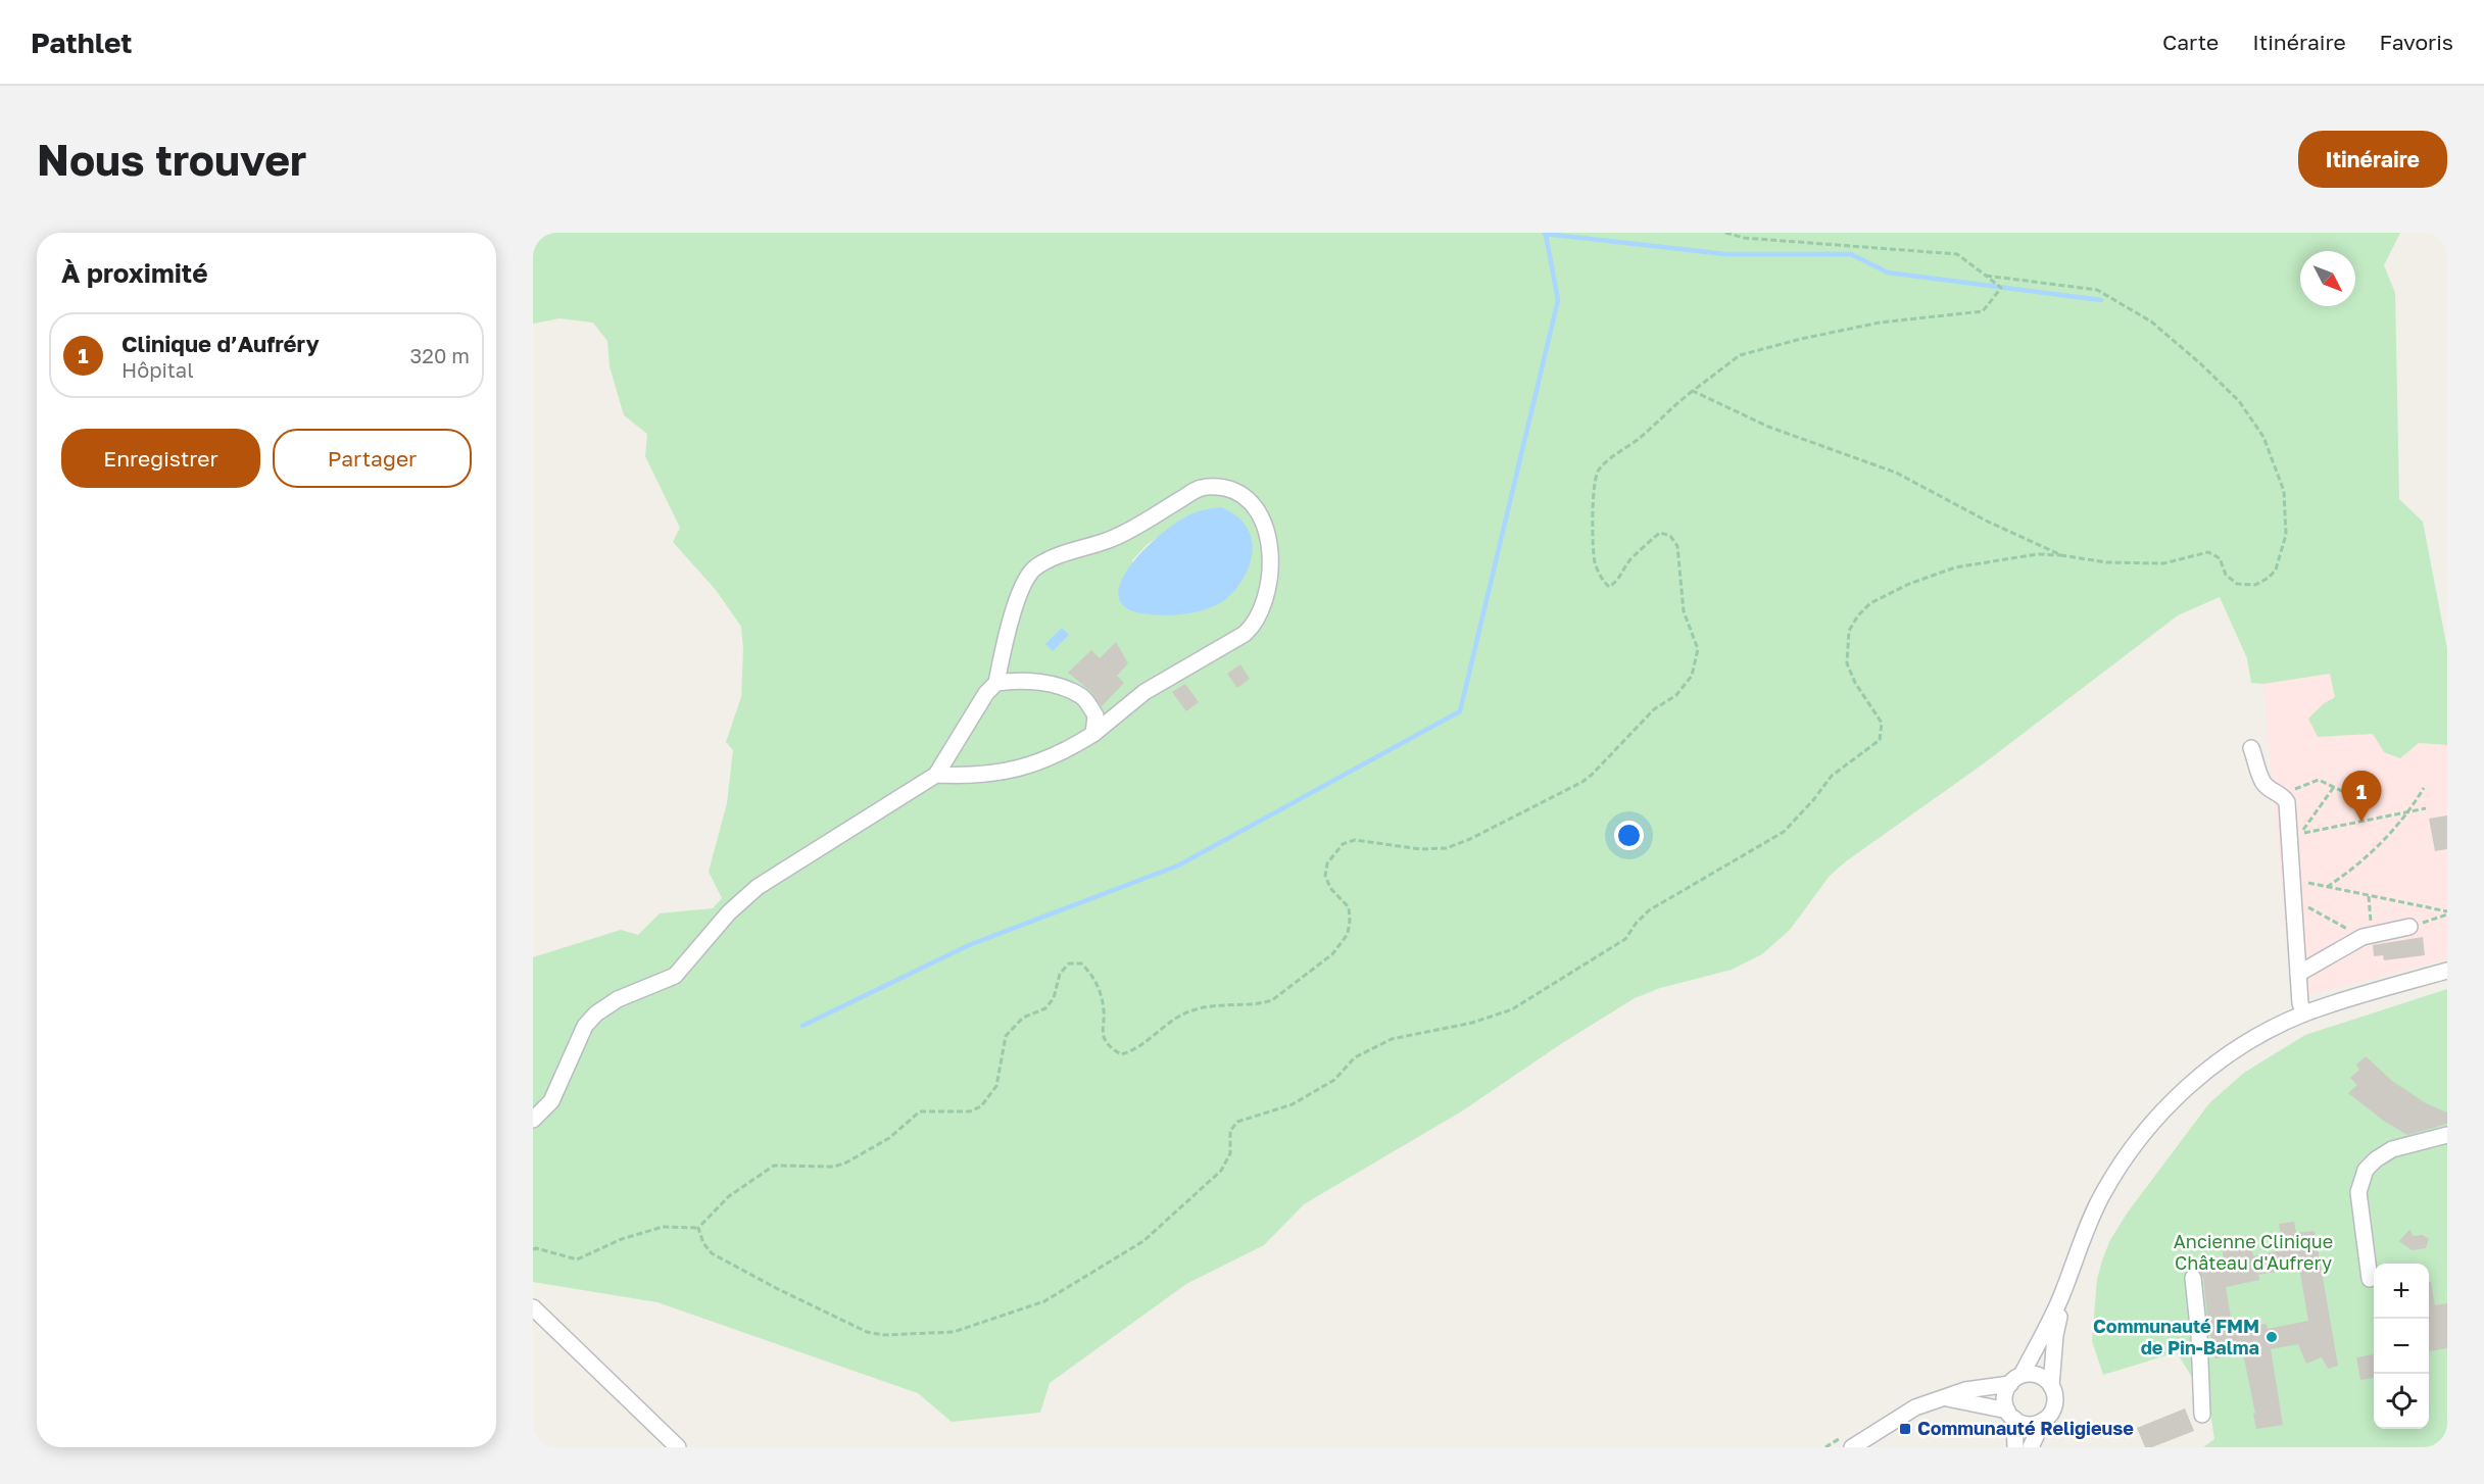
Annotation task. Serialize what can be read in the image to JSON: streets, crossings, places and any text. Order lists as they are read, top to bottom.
{
  "parks": ["Ancienne Clinique Château d'Aufrery"],
  "places": {
    "other": ["Communauté FMM de Pin-Balma"],
    "transit": ["Communauté Religieuse"]
  },
  "north": "bottom right",
  "page": {
    "header": "Pathlet",
    "nav": ["Carte", "Itinéraire", "Favoris"],
    "buttons": [
      "Itinéraire",
      ["Enregistrer", "Partager"]
    ],
    "title": "Nous trouver",
    "heading": "À proximité",
    "list": [
      {
        "mark": "1",
        "name": "Clinique d’Aufréry",
        "note": "Hôpital",
        "value": "320 m"
      }
    ],
    "pins": "1",
    "map_buttons": ["+", "−"]
  }
}
